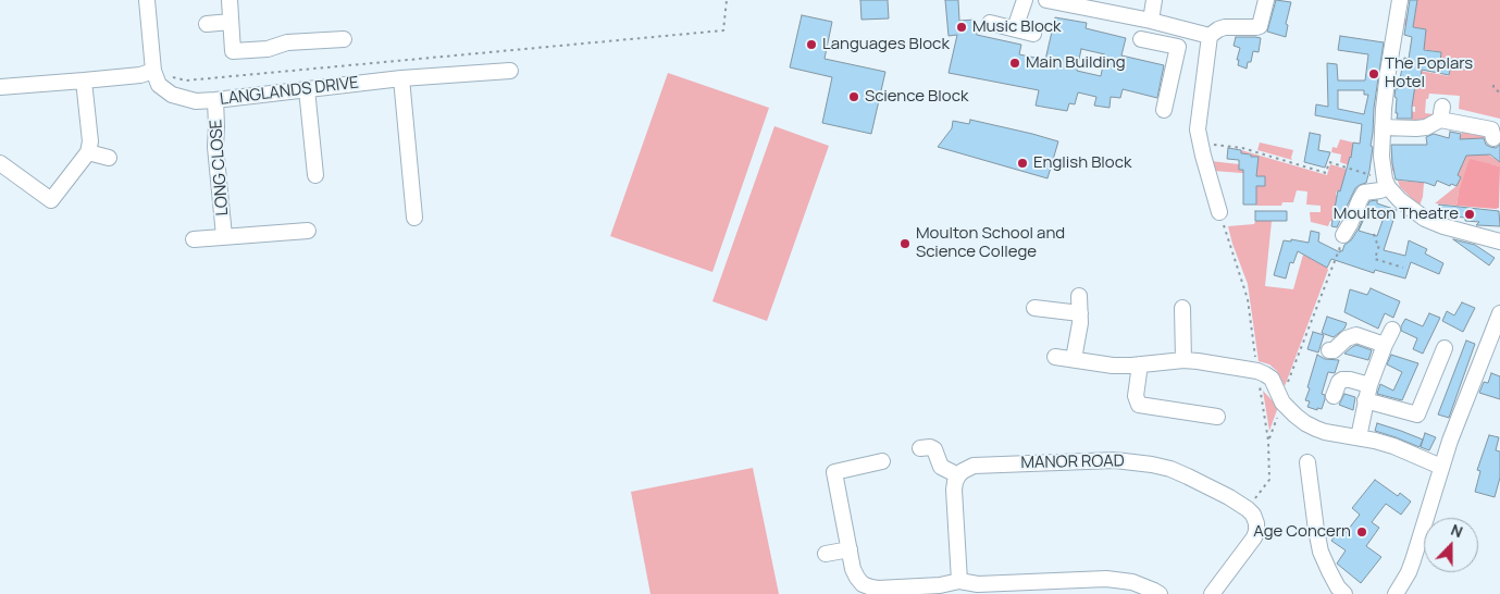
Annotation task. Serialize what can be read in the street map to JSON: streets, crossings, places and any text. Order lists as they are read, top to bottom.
{
  "streets": {
    "street": ["LANGLANDS DRIVE", "LONG CLOSE", "MANOR ROAD"]
  },
  "crossings": [
    ["LANGLANDS DRIVE", "LONG CLOSE"]
  ],
  "places": [
    "Music Block",
    "Languages Block",
    "Main Building",
    "The Poplars Hotel",
    "Science Block",
    "English Block",
    "Moulton Theatre",
    "Moulton School and Science College",
    "Age Concern"
  ],
  "north": "top"
}
